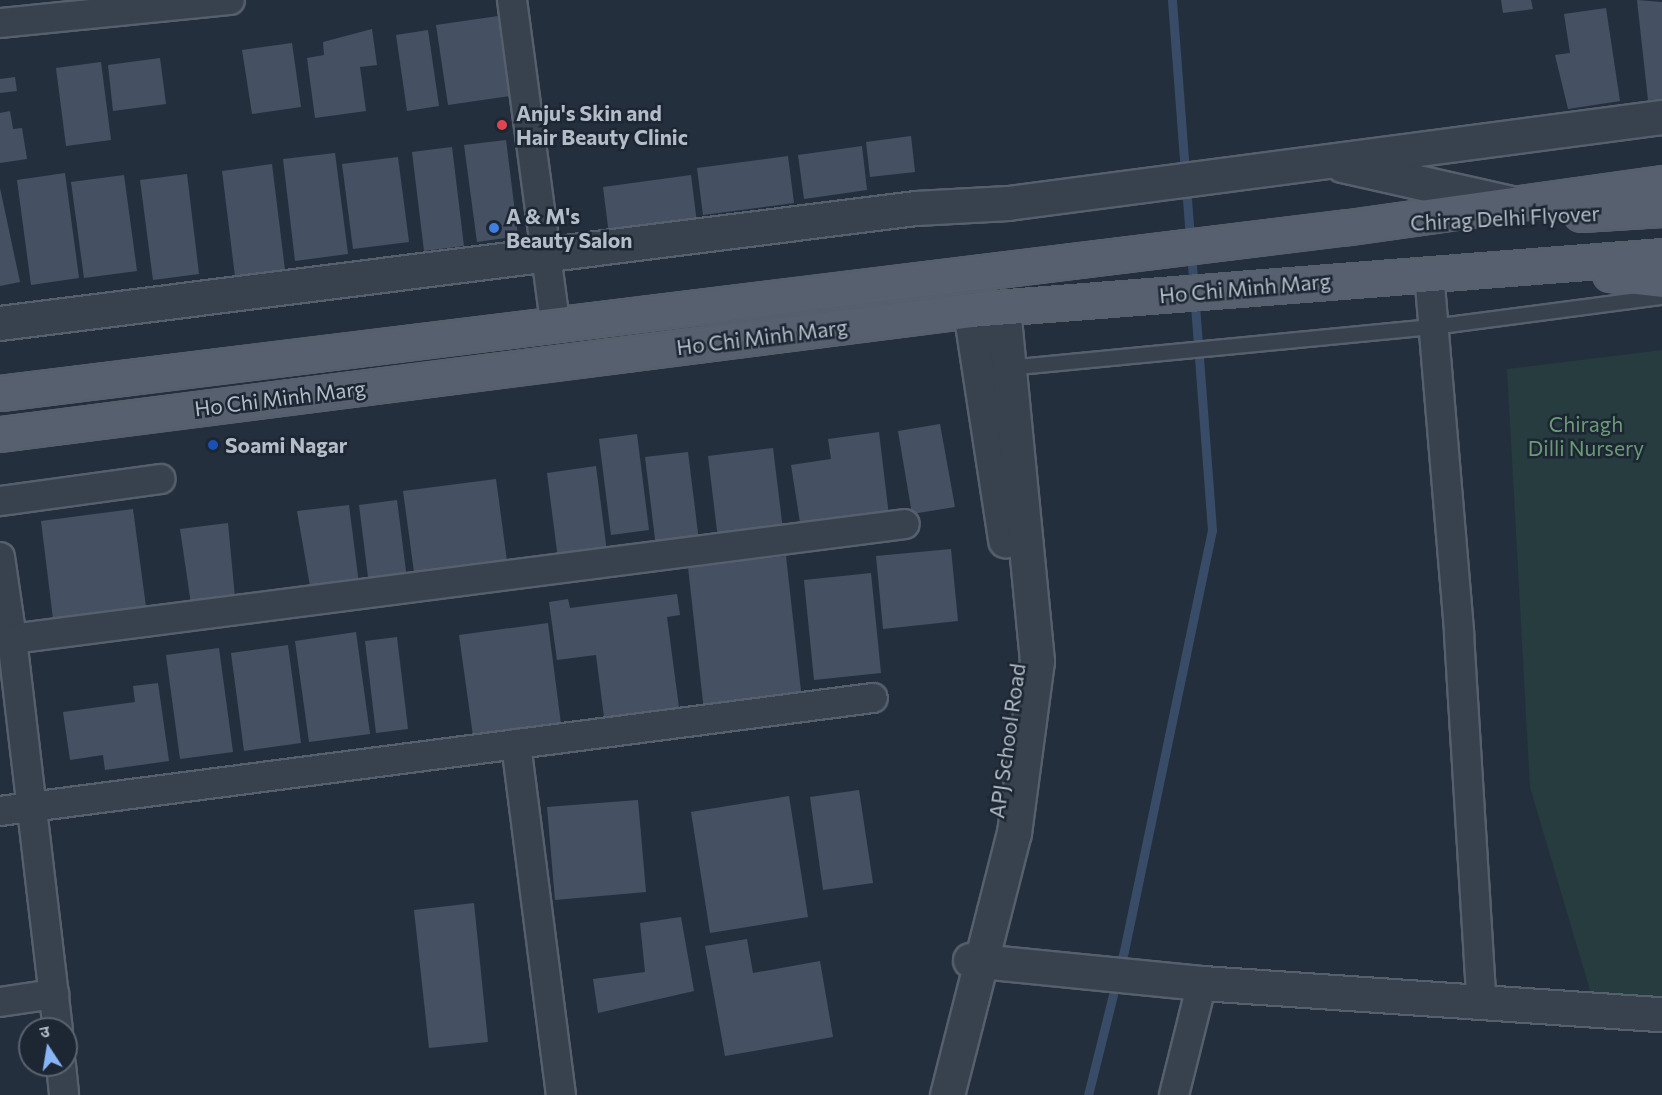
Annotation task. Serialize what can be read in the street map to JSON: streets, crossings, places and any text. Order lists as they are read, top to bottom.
{
  "streets": {
    "main road": ["Chirag Delhi Flyover", "Ho Chi Minh Marg"]
  },
  "crossings": [
    ["Chirag Delhi Flyover", "Ho Chi Minh Marg"]
  ],
  "parks": ["Chiragh Dilli Nursery"],
  "places": ["Anju's Skin and Hair Beauty Clinic", "A & M's Beauty Salon", "Soami Nagar"],
  "north": "top"
}
